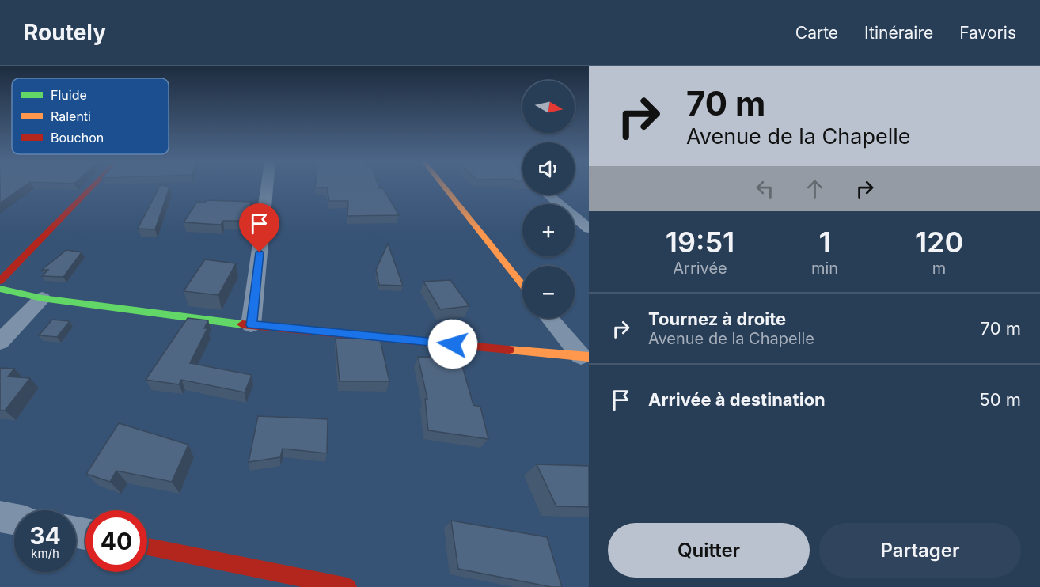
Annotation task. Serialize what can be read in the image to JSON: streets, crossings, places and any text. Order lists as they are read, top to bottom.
{
  "legend": ["Fluide", "Ralenti", "Bouchon"],
  "north": "right",
  "page": {
    "header": "Routely",
    "nav": ["Carte", "Itinéraire", "Favoris"],
    "turn": ["70 m", "Avenue de la Chapelle"],
    "map_buttons": ["+", "−"],
    "eta": [
      "19:51",
      "Arrivée",
      "1",
      "min",
      "120",
      "m"
    ],
    "list": [
      {
        "name": "Tournez à droite",
        "note": "Avenue de la Chapelle",
        "value": "70 m"
      },
      {
        "name": "Arrivée à destination",
        "value": "50 m"
      }
    ],
    "speed": "34 km/h",
    "limit": "40",
    "buttons": ["Quitter", "Partager"]
  }
}
